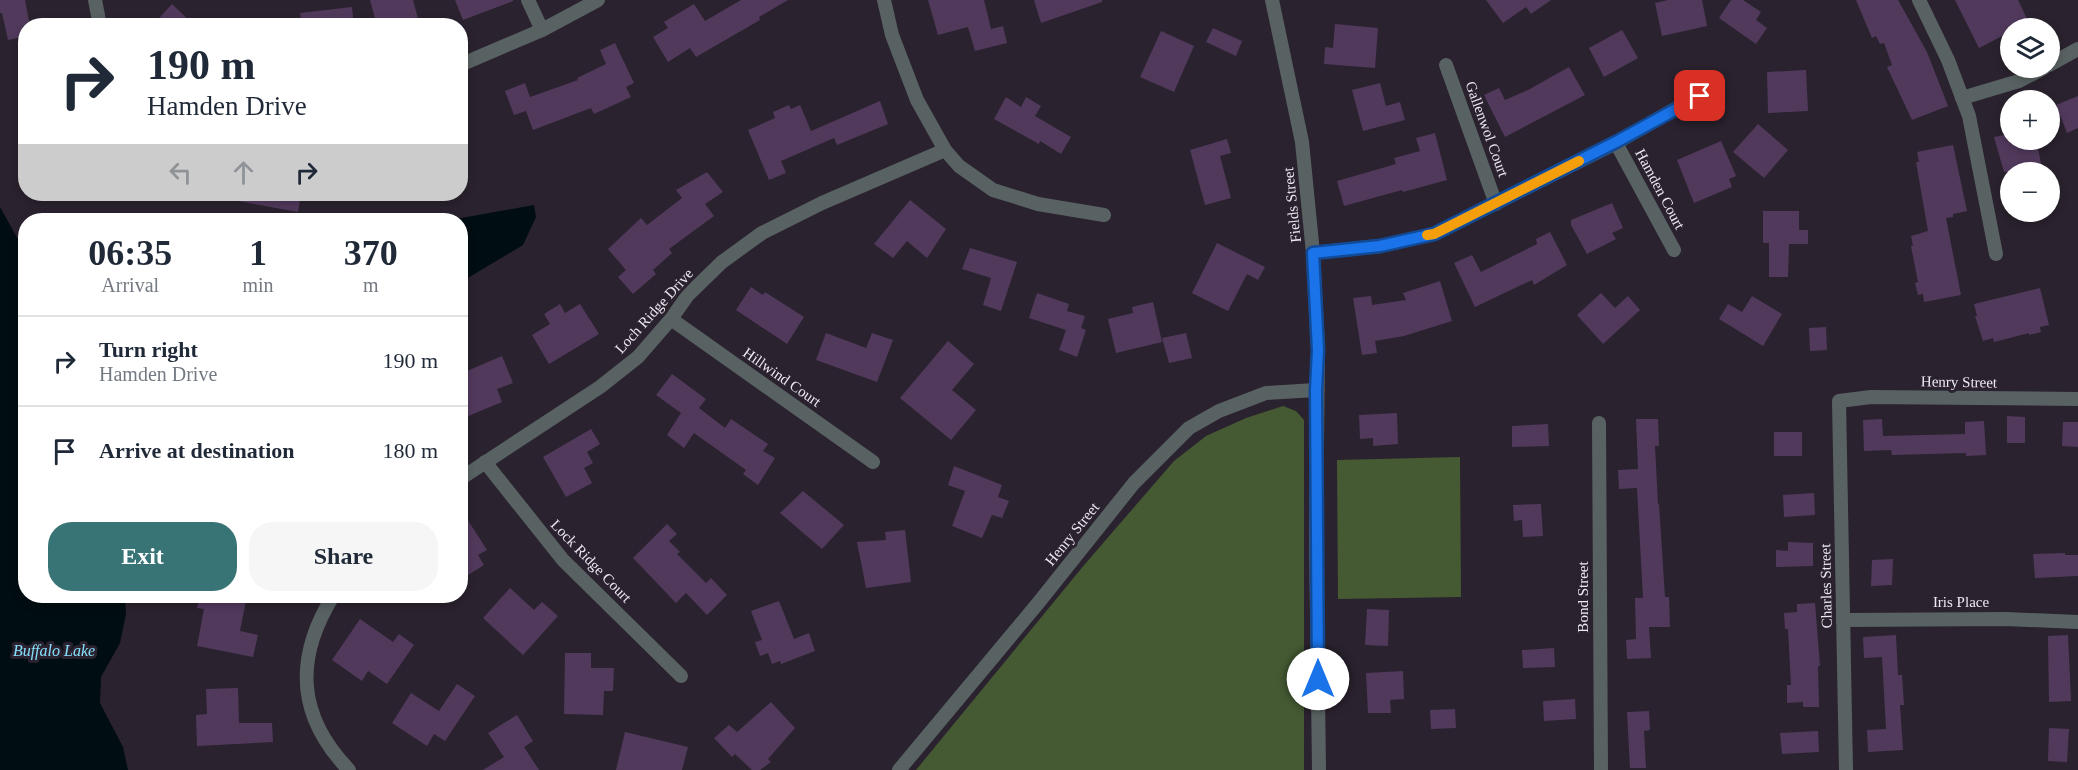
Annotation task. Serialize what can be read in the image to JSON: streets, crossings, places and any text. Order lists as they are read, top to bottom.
{
  "streets": {
    "street": [
      "Gallenwol Court",
      "Hamden Court",
      "Fields Street",
      "Loch Ridge Drive",
      "Hillwind Court",
      "Henry Street",
      "Lock Ridge Court",
      "Charles Street",
      "Bond Street",
      "Iris Place"
    ]
  },
  "crossings": [
    ["Fields Street", "Henry Street"],
    ["Loch Ridge Drive", "Hillwind Court"],
    ["Loch Ridge Drive", "Lock Ridge Court"],
    ["Henry Street", "Charles Street"],
    ["Charles Street", "Iris Place"]
  ],
  "water": ["Buffalo Lake"],
  "page": {
    "map_buttons": ["+", "−"],
    "turn": ["190 m", "Hamden Drive"],
    "eta": [
      "06:35",
      "Arrival",
      "1",
      "min",
      "370",
      "m"
    ],
    "list": [
      {
        "name": "Turn right",
        "note": "Hamden Drive",
        "value": "190 m"
      },
      {
        "name": "Arrive at destination",
        "value": "180 m"
      }
    ],
    "buttons": ["Exit", "Share"]
  }
}
